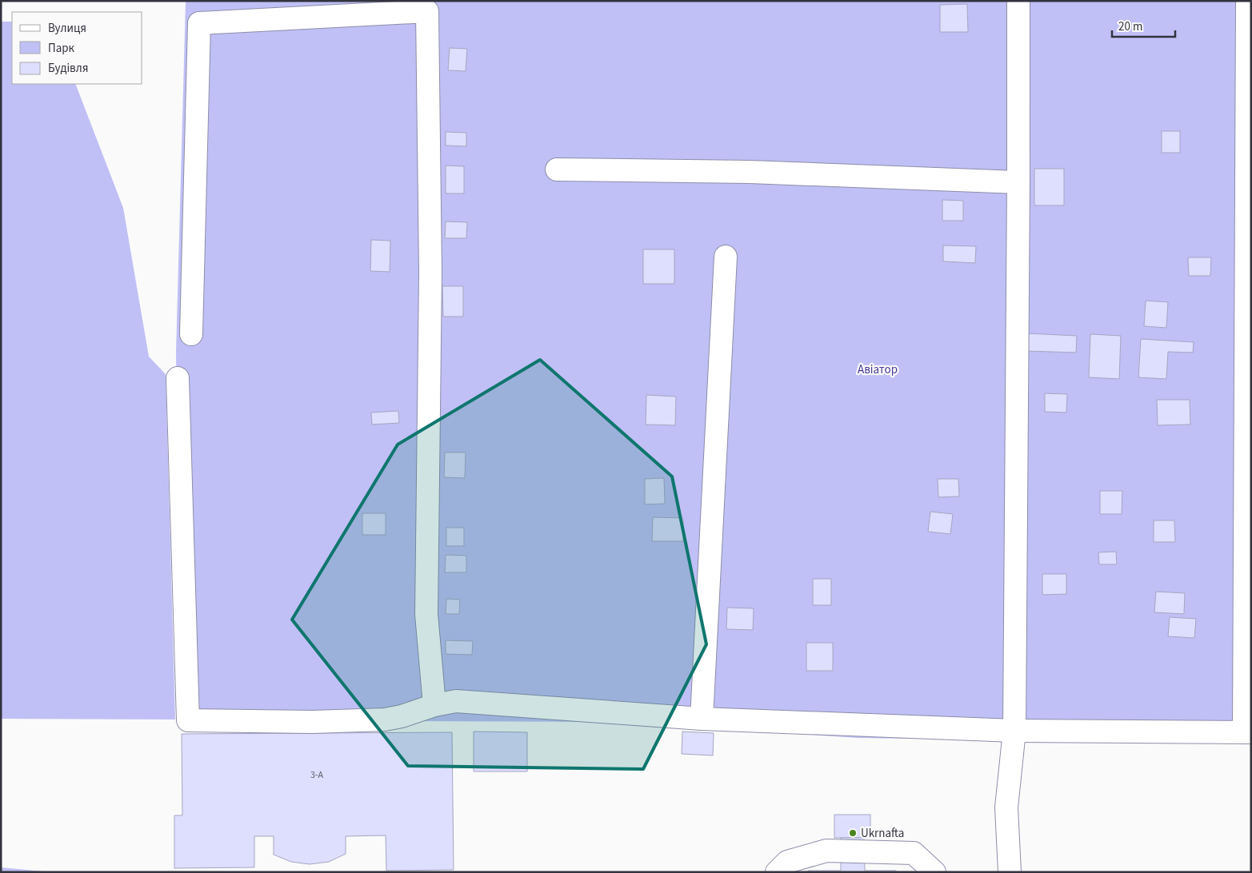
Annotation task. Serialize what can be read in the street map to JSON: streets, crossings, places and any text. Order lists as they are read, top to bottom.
{
  "parks": ["Авіатор"],
  "places": ["Ukrnafta"],
  "house_numbers": ["3-А"],
  "legend": ["Вулиця", "Парк", "Будівля"],
  "scale_bar": "20 m"
}
